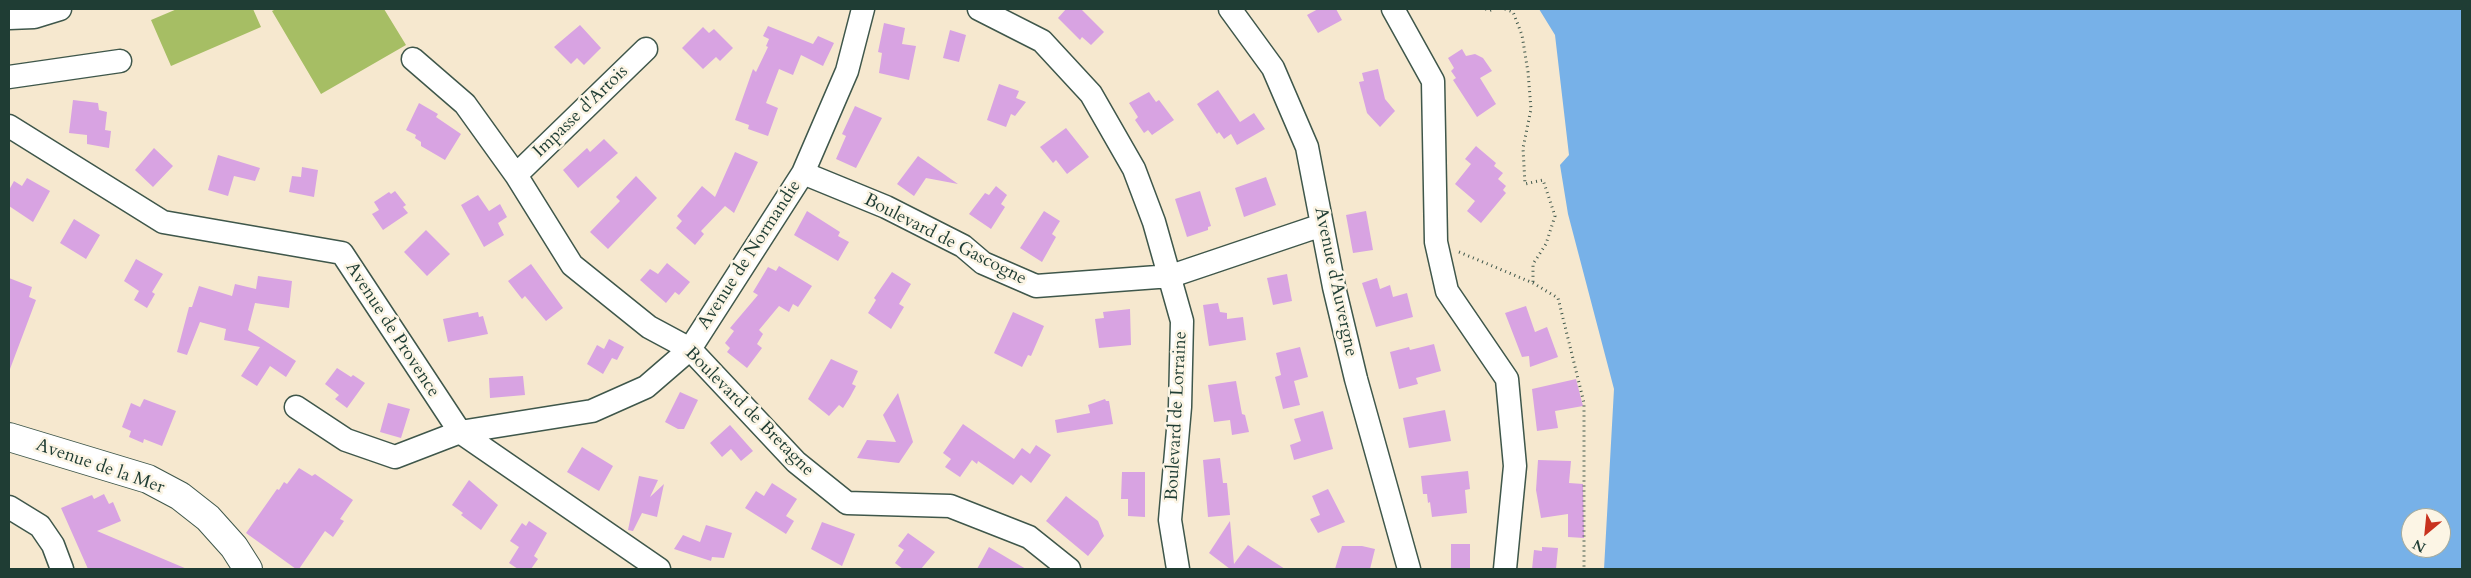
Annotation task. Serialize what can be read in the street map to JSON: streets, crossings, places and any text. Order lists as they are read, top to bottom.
{
  "streets": {
    "street": [
      "Impasse d'Artois",
      "Boulevard de Gascogne",
      "Avenue de Normandie",
      "Avenue d'Auvergne",
      "Avenue de Provence",
      "Boulevard de Bretagne",
      "Boulevard de Lorraine",
      "Avenue de la Mer"
    ]
  },
  "crossings": [
    ["Impasse d'Artois", "Boulevard de Bretagne"],
    ["Boulevard de Gascogne", "Avenue de Normandie"],
    ["Boulevard de Gascogne", "Avenue d'Auvergne"],
    ["Boulevard de Gascogne", "Boulevard de Lorraine"],
    ["Avenue de Normandie", "Avenue de Provence"],
    ["Avenue de Normandie", "Boulevard de Bretagne"]
  ],
  "north": "bottom left"
}
